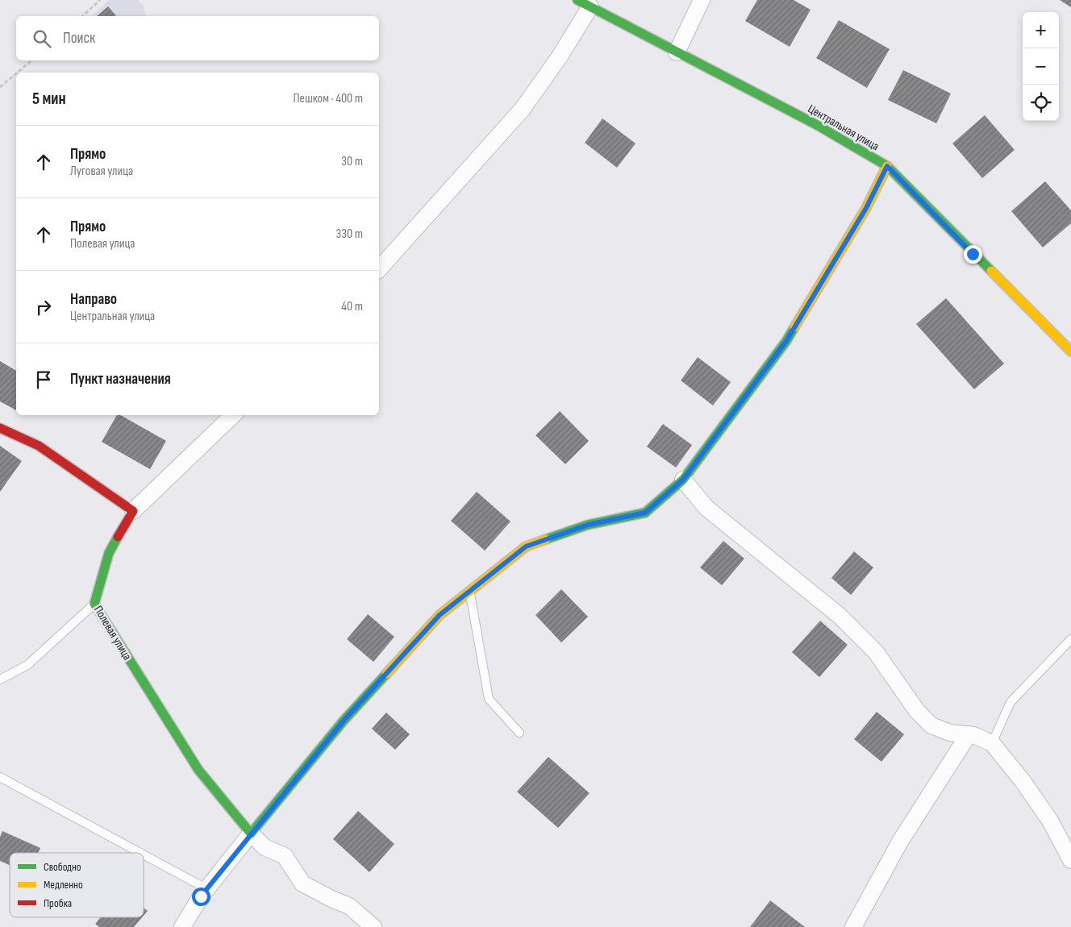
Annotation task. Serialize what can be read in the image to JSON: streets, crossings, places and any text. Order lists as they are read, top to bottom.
{
  "streets": {
    "street": ["Центральная улица", "Полевая улица"]
  },
  "legend": ["Свободно", "Медленно", "Пробка"],
  "page": {
    "map_buttons": ["+", "−"],
    "search": "Поиск",
    "heading": ["5 мин", "Пешком · 400 m"],
    "list": [
      ["Прямо", "Луговая улица", "30 m"],
      ["Прямо", "Полевая улица", "330 m"],
      ["Направо", "Центральная улица", "40 m"],
      "Пункт назначения"
    ]
  }
}
